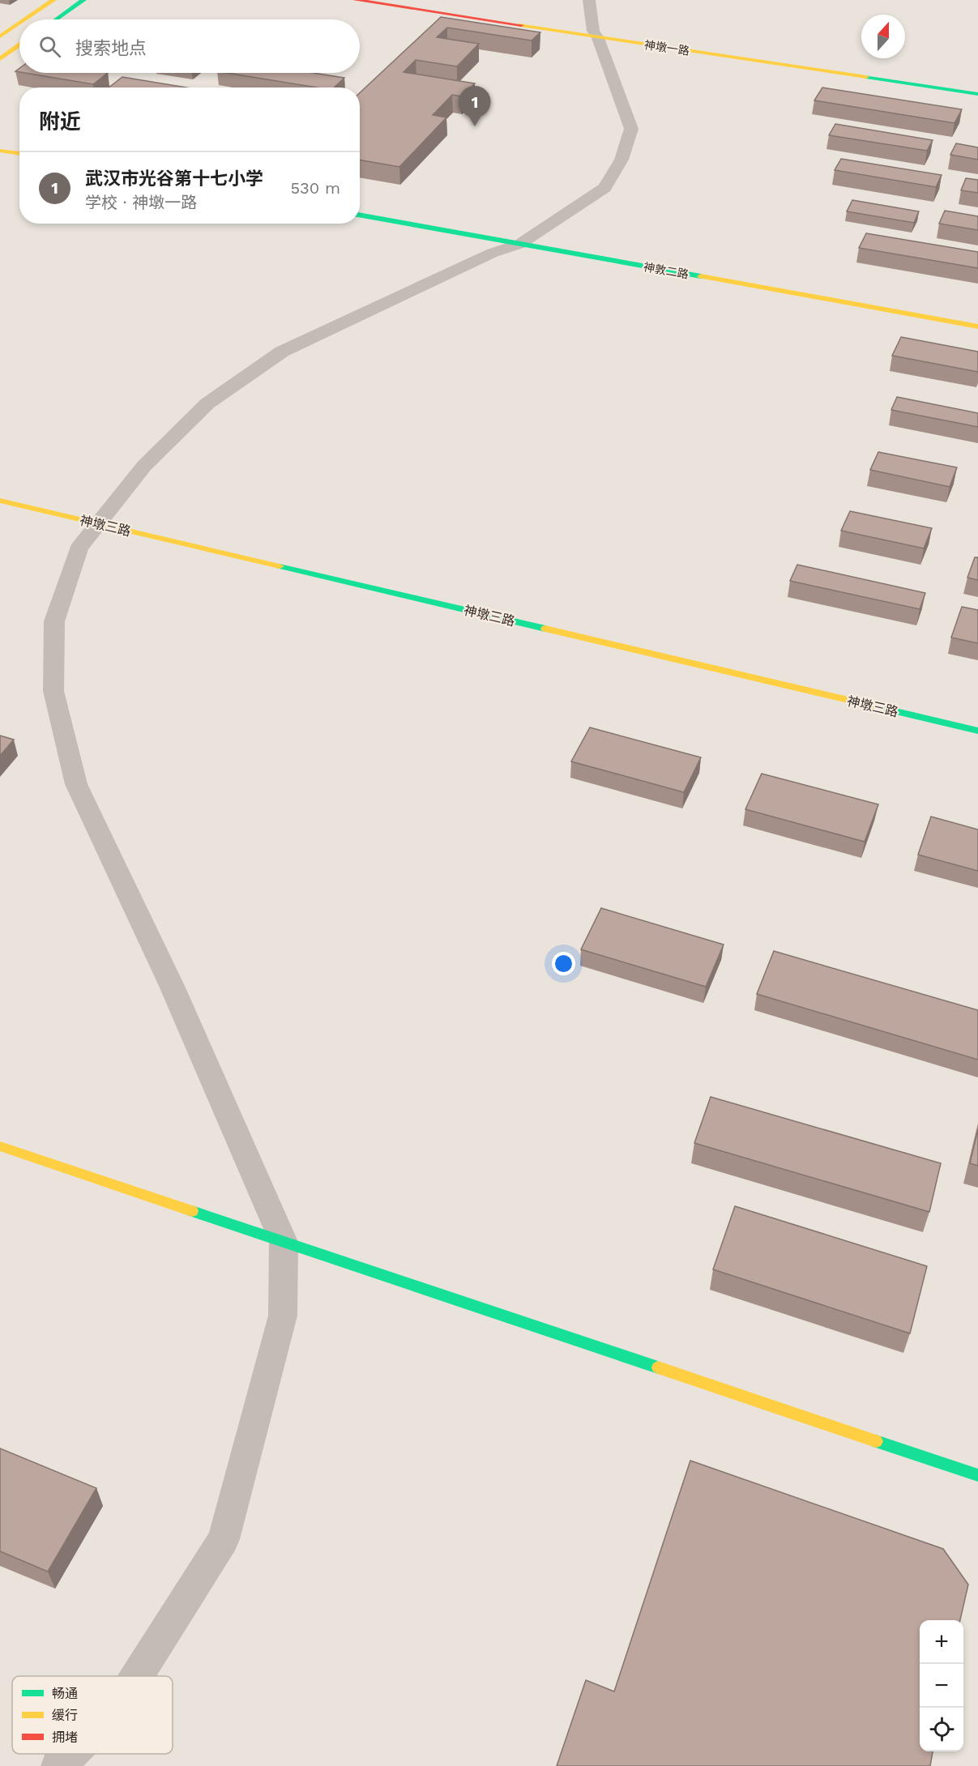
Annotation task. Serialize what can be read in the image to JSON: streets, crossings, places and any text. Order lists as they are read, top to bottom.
{
  "streets": {
    "street": ["神墩一路", "神敦二路", "神墩三路"]
  },
  "legend": ["畅通", "缓行", "拥堵"],
  "north": "top",
  "page": {
    "search": "搜索地点",
    "pins": "1",
    "heading": "附近",
    "list": [
      {
        "mark": "1",
        "name": "武汉市光谷第十七小学",
        "note": "学校 · 神墩一路",
        "value": "530 m"
      }
    ],
    "map_buttons": ["+", "−"]
  }
}
